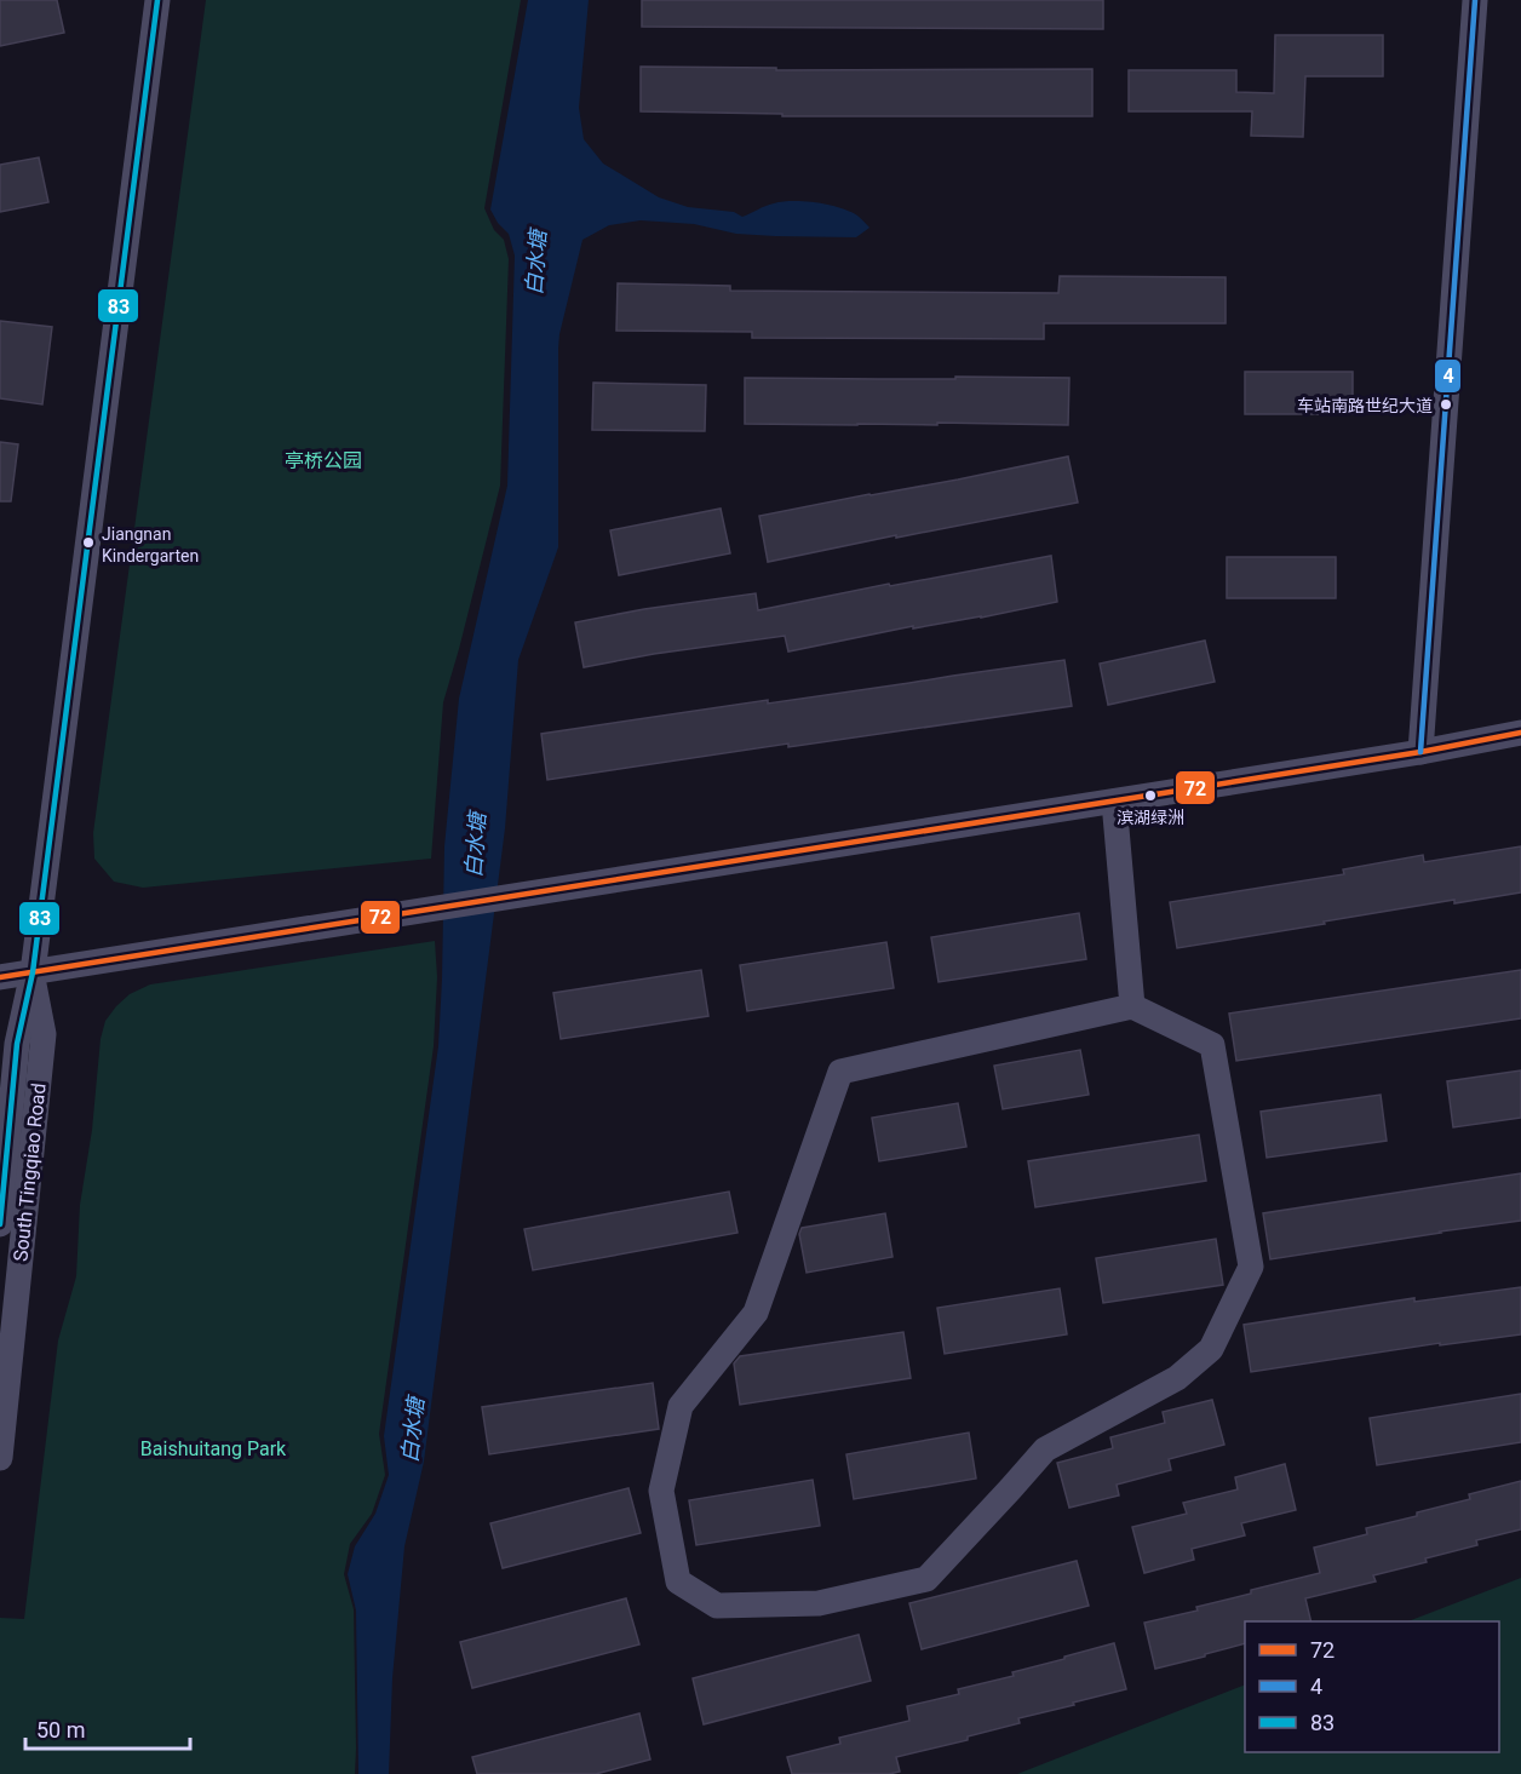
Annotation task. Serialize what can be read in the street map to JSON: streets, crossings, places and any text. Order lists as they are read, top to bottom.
{
  "streets": {
    "street": ["South Tingqiao Road"]
  },
  "water": ["白水塘"],
  "parks": ["亭桥公园", "Baishuitang Park"],
  "places": ["车站南路世纪大道", "Jiangnan Kindergarten", "滨湖绿洲"],
  "lines": ["transit line 4", "transit line 83", "transit line 72"],
  "legend": ["72", "4", "83"],
  "scale_bar": "50 m"
}
